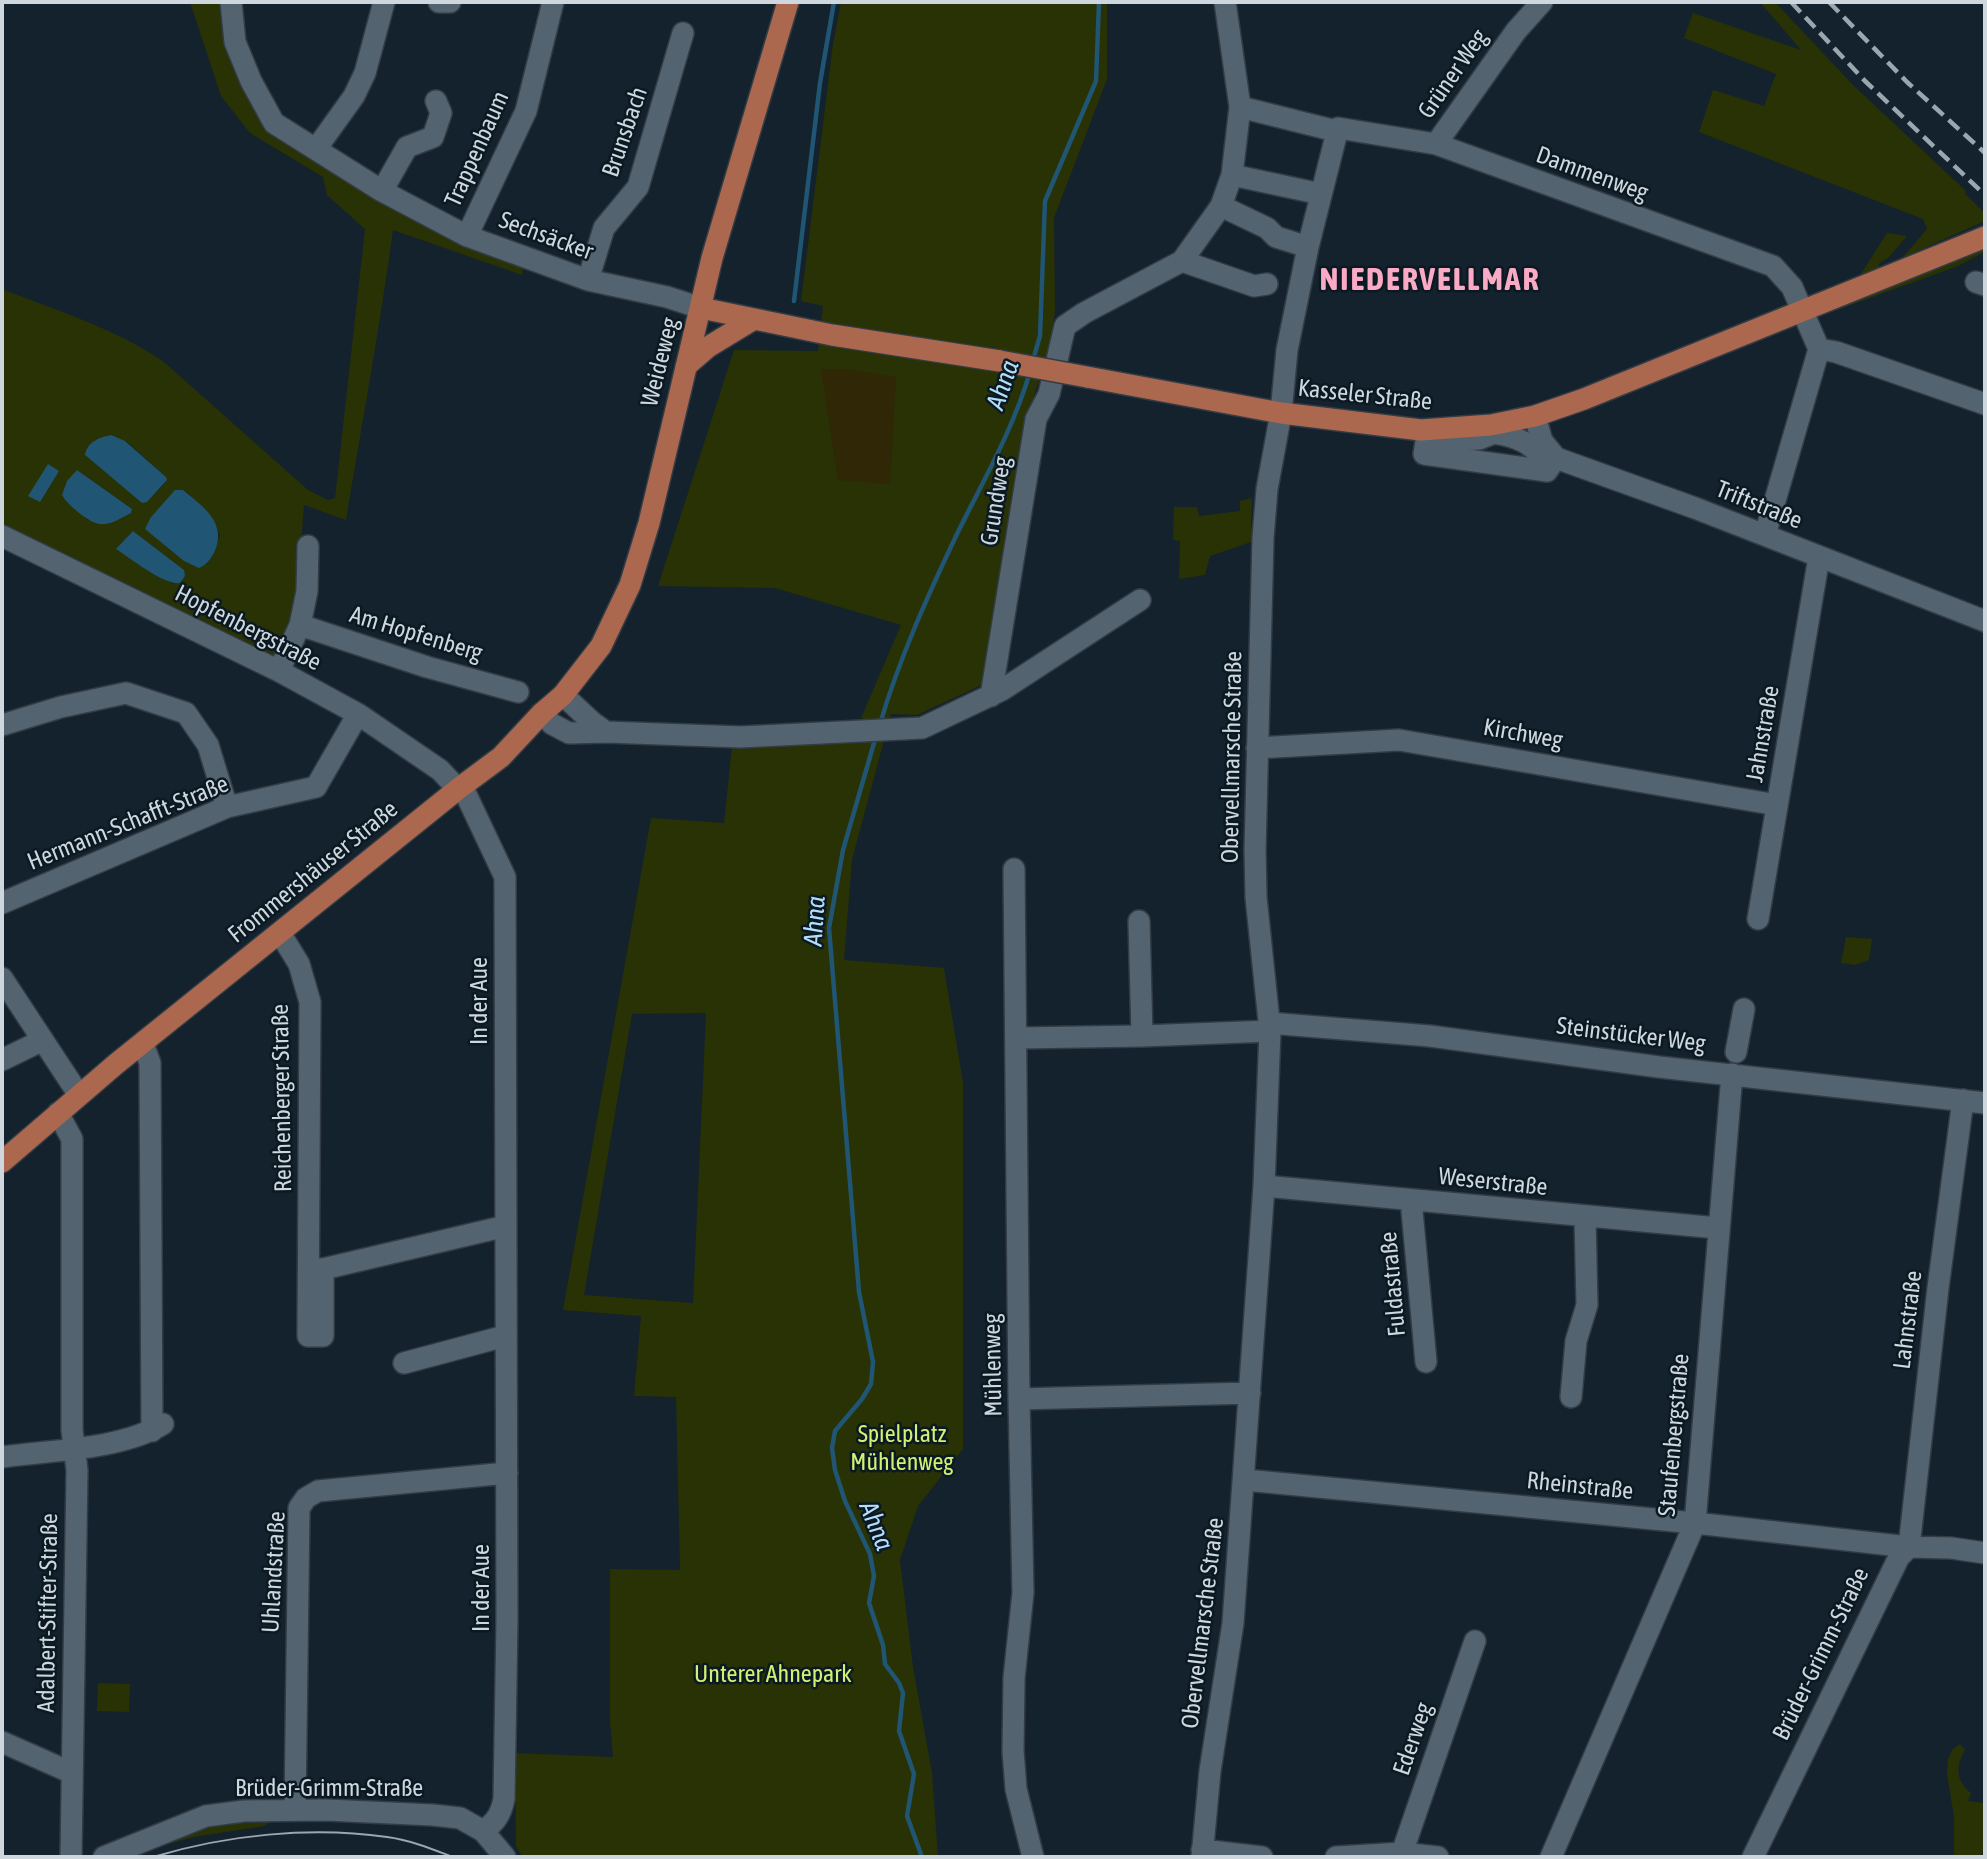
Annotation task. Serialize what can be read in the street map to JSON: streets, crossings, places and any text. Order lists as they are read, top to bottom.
{
  "streets": {
    "main road": ["Weideweg", "Kasseler Straße", "Frommershäuser Straße"],
    "street": [
      "Grüner Weg",
      "Brunsbach",
      "Trappenbaum",
      "Dammenweg",
      "Sechsäcker",
      "Grundweg",
      "Triftstraße",
      "Hopfenbergstraße",
      "Am Hopfenberg",
      "Kirchweg",
      "Jahnstraße",
      "Obervellmarsche Straße",
      "Hermann-Schafft-Straße",
      "In der Aue",
      "Steinstücker Weg",
      "Reichenberger Straße",
      "Weserstraße",
      "Fuldastraße",
      "Lahnstraße",
      "Mühlenweg",
      "Staufenbergstraße",
      "Rheinstraße",
      "Uhlandstraße",
      "Adalbert-Stifter-Straße",
      "Brüder-Grimm-Straße",
      "Ederweg"
    ]
  },
  "crossings": [
    ["Grüner Weg", "Dammenweg"],
    ["Brunsbach", "Sechsäcker"],
    ["Trappenbaum", "Sechsäcker"],
    ["Dammenweg", "Kasseler Straße"],
    ["Dammenweg", "Obervellmarsche Straße"],
    ["Sechsäcker", "Weideweg"],
    ["Sechsäcker", "Kasseler Straße"],
    ["Weideweg", "Kasseler Straße"],
    ["Weideweg", "Frommershäuser Straße"],
    ["Kasseler Straße", "Triftstraße"],
    ["Kasseler Straße", "Obervellmarsche Straße"],
    ["Triftstraße", "Jahnstraße"],
    ["Hopfenbergstraße", "Hermann-Schafft-Straße"],
    ["Hopfenbergstraße", "Frommershäuser Straße"],
    ["Hopfenbergstraße", "In der Aue"],
    ["Kirchweg", "Jahnstraße"],
    ["Kirchweg", "Obervellmarsche Straße"],
    ["Obervellmarsche Straße", "Steinstücker Weg"],
    ["Obervellmarsche Straße", "Weserstraße"],
    ["Obervellmarsche Straße", "Rheinstraße"],
    ["Frommershäuser Straße", "In der Aue"],
    ["Frommershäuser Straße", "Reichenberger Straße"],
    ["In der Aue", "Reichenberger Straße"],
    ["In der Aue", "Uhlandstraße"],
    ["In der Aue", "Brüder-Grimm-Straße"],
    ["Steinstücker Weg", "Lahnstraße"],
    ["Steinstücker Weg", "Mühlenweg"],
    ["Steinstücker Weg", "Staufenbergstraße"],
    ["Weserstraße", "Fuldastraße"],
    ["Weserstraße", "Staufenbergstraße"],
    ["Lahnstraße", "Rheinstraße"],
    ["Lahnstraße", "Brüder-Grimm-Straße"],
    ["Staufenbergstraße", "Rheinstraße"],
    ["Rheinstraße", "Brüder-Grimm-Straße"],
    ["Uhlandstraße", "Brüder-Grimm-Straße"]
  ],
  "districts": ["NIEDERVELLMAR"],
  "water": ["Ahna"],
  "parks": ["Spielplatz Mühlenweg", "Unterer Ahnepark"]
}
